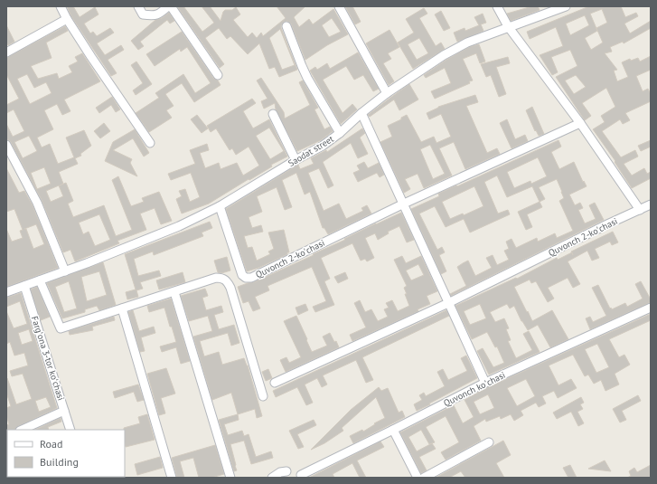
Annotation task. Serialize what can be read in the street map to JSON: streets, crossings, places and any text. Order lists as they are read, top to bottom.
{
  "streets": {
    "street": [
      "Saodat street",
      "Quvonch 2-koʻchasi",
      "Fargʻona 3-tor koʻchasi",
      "Quvonch koʻchasi"
    ]
  },
  "crossings": [
    ["Saodat street", "Quvonch 2-koʻchasi"],
    ["Saodat street", "Fargʻona 3-tor koʻchasi"]
  ],
  "legend": ["Road", "Building"]
}
